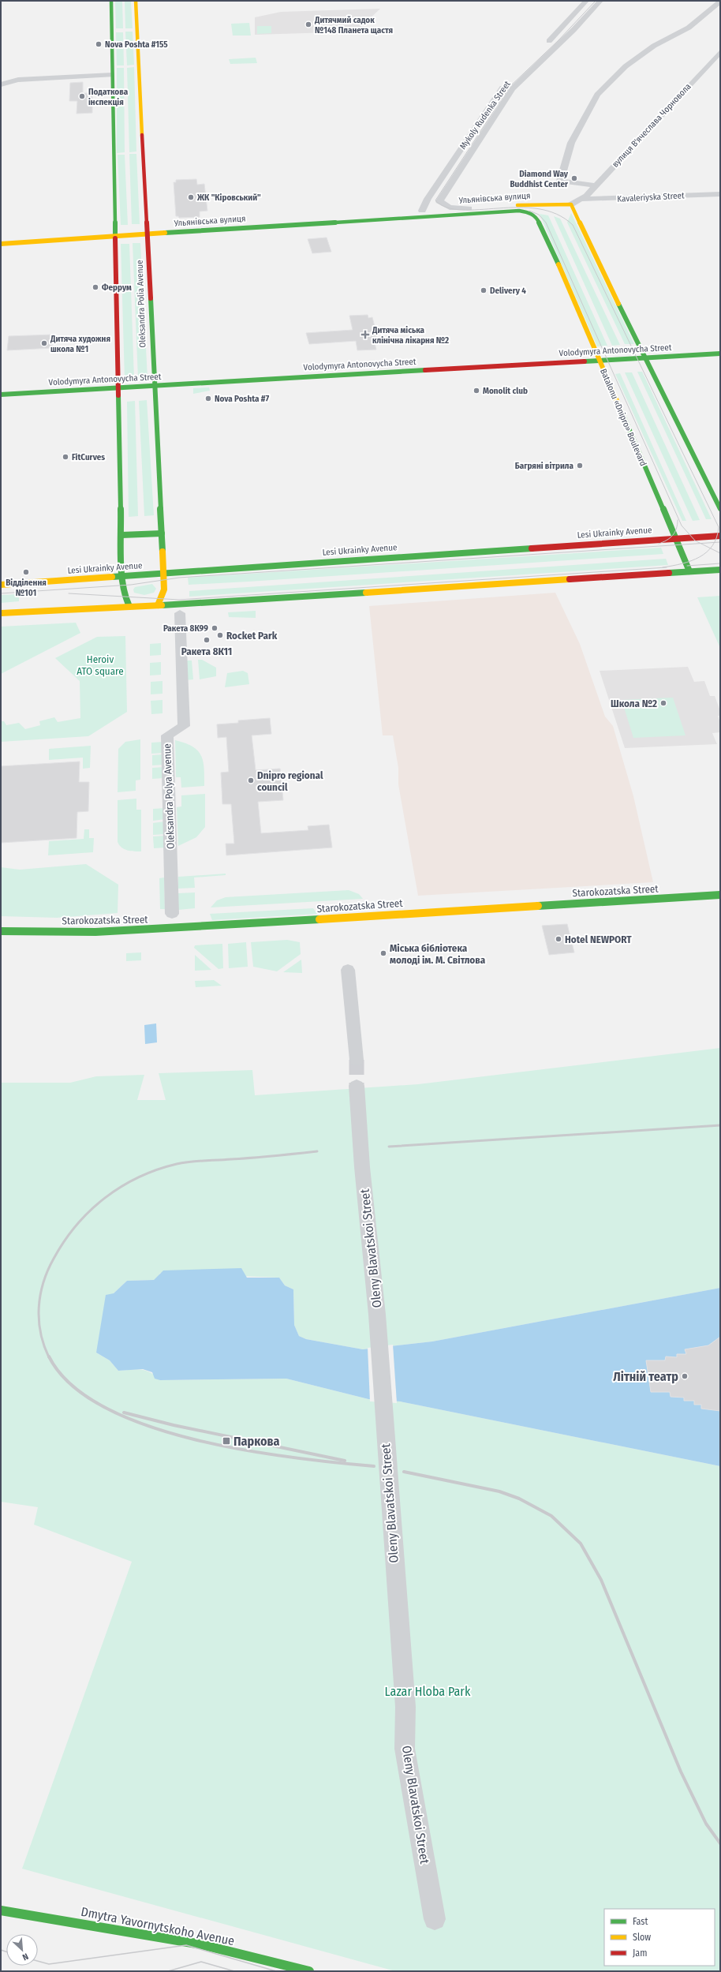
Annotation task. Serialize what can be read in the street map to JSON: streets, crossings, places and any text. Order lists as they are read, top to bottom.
{
  "streets": {
    "main road": [
      "Ульянівська вулиця",
      "Oleksandra Polia Avenue",
      "Volodymyra Antonovycha Street",
      "Batalonu «Dnipro» Boulevard",
      "Lesi Ukrainky Avenue",
      "Starokozatska Street",
      "Dmytra Yavornytskoho Avenue"
    ],
    "street": [
      "Mykoly Rudenka Street",
      "вулиця В'ячеслава Чорновола",
      "Kavaleriyska Street",
      "Oleksandra Polya Avenue",
      "Oleny Blavatskoi Street"
    ]
  },
  "crossings": [
    ["Mykoly Rudenka Street", "Ульянівська вулиця"],
    ["вулиця В'ячеслава Чорновола", "Kavaleriyska Street"],
    ["Ульянівська вулиця", "Oleksandra Polia Avenue"],
    ["Ульянівська вулиця", "Batalonu «Dnipro» Boulevard"],
    ["Oleksandra Polia Avenue", "Volodymyra Antonovycha Street"],
    ["Oleksandra Polia Avenue", "Lesi Ukrainky Avenue"],
    ["Volodymyra Antonovycha Street", "Batalonu «Dnipro» Boulevard"],
    ["Batalonu «Dnipro» Boulevard", "Lesi Ukrainky Avenue"]
  ],
  "parks": ["Heroiv ATO square", "Lazar Hloba Park"],
  "places": {
    "other": [
      "Дитячмий садок №148 Планета щастя",
      "Nova Poshta #155",
      "Податкова інспекція",
      "Diamond Way Buddhist Center",
      "ЖК \"Кіровський\"",
      "Феррум",
      "Delivery 4",
      "Дитяча художня школа №1",
      "Monolit club",
      "Nova Poshta #7",
      "FitCurves",
      "Багряні вітрила",
      "Відділення №101",
      "Ракета 8К99",
      "Rocket Park",
      "Ракета 8К11",
      "Школа №2",
      "Dnipro regional council",
      "Hotel NEWPORT",
      "Міська бібліотека молоді ім. М. Світлова",
      "Літній театр"
    ],
    "health": ["Дитяча міська клінічна лікарня №2"],
    "transit": ["Паркова"]
  },
  "legend": ["Fast", "Slow", "Jam"],
  "north": "bottom right"
}
